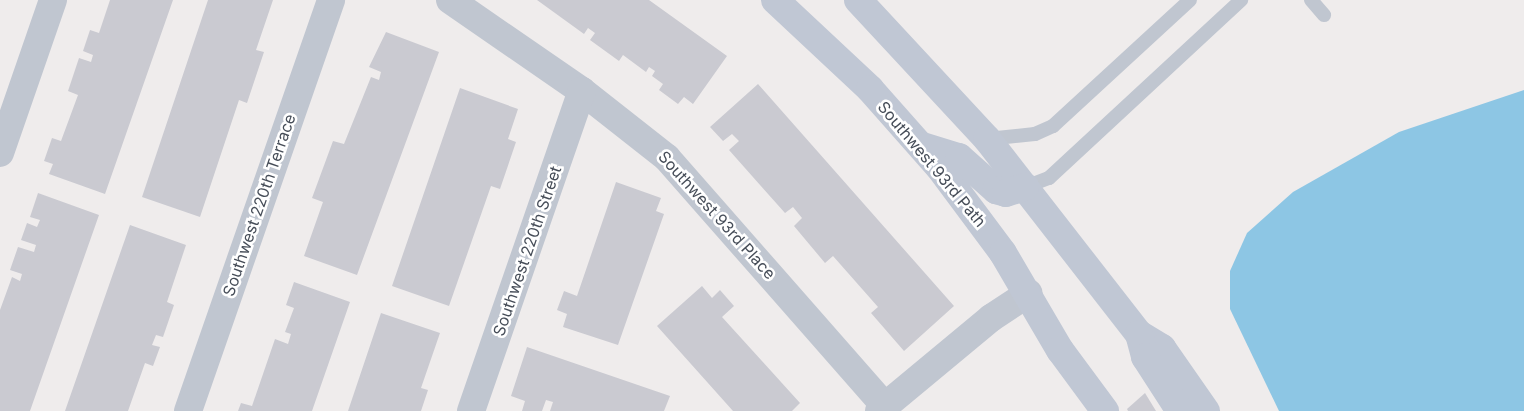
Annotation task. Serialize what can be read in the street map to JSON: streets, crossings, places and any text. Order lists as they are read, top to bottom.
{
  "streets": {
    "street": [
      "Southwest 93rd Path",
      "Southwest 220th Terrace",
      "Southwest 93rd Place",
      "Southwest 220th Street"
    ]
  },
  "crossings": [
    ["Southwest 93rd Place", "Southwest 220th Street"]
  ]
}
